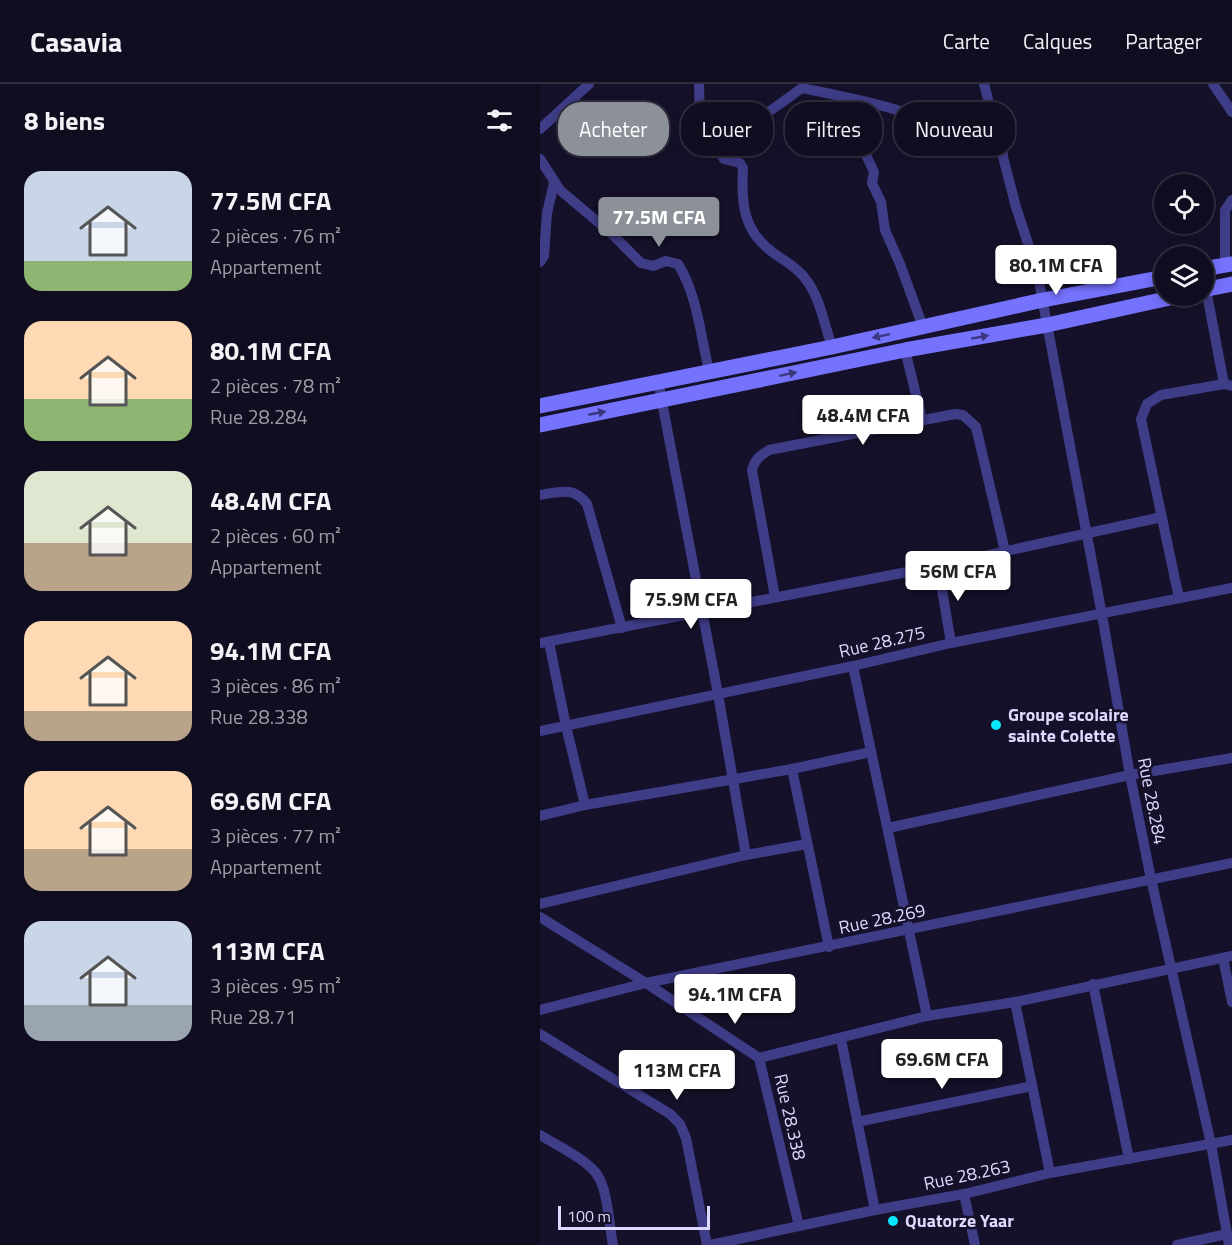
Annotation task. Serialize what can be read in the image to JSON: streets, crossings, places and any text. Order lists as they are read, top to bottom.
{
  "streets": {
    "street": [
      "Rue 28.275",
      "Rue 28.284",
      "Rue 28.269",
      "Rue 28.338",
      "Rue 28.263"
    ]
  },
  "crossings": [
    ["Rue 28.275", "Rue 28.284"],
    ["Rue 28.284", "Rue 28.269"],
    ["Rue 28.284", "Rue 28.263"],
    ["Rue 28.269", "Rue 28.338"],
    ["Rue 28.338", "Rue 28.263"]
  ],
  "places": ["Groupe scolaire sainte Colette", "Quatorze Yaar"],
  "scale_bar": "100 m",
  "page": {
    "header": "Casavia",
    "nav": ["Carte", "Calques", "Partager"],
    "heading": "8 biens",
    "chip": [
      "Acheter",
      "Louer",
      "Filtres",
      "Nouveau"
    ],
    "list": [
      {
        "name": "77.5M CFA",
        "note": "2 pièces · 76 m² · Appartement"
      },
      {
        "name": "80.1M CFA",
        "note": "2 pièces · 78 m² · Rue 28.284"
      },
      {
        "name": "48.4M CFA",
        "note": "2 pièces · 60 m² · Appartement"
      },
      {
        "name": "94.1M CFA",
        "note": "3 pièces · 86 m² · Rue 28.338"
      },
      {
        "name": "69.6M CFA",
        "note": "3 pièces · 77 m² · Appartement"
      },
      {
        "name": "113M CFA",
        "note": "3 pièces · 95 m² · Rue 28.71"
      }
    ],
    "price": [
      "77.5M CFA",
      "80.1M CFA",
      "48.4M CFA",
      "56M CFA",
      "75.9M CFA",
      "94.1M CFA",
      "69.6M CFA",
      "113M CFA"
    ],
    "scale": "100 m"
  }
}
